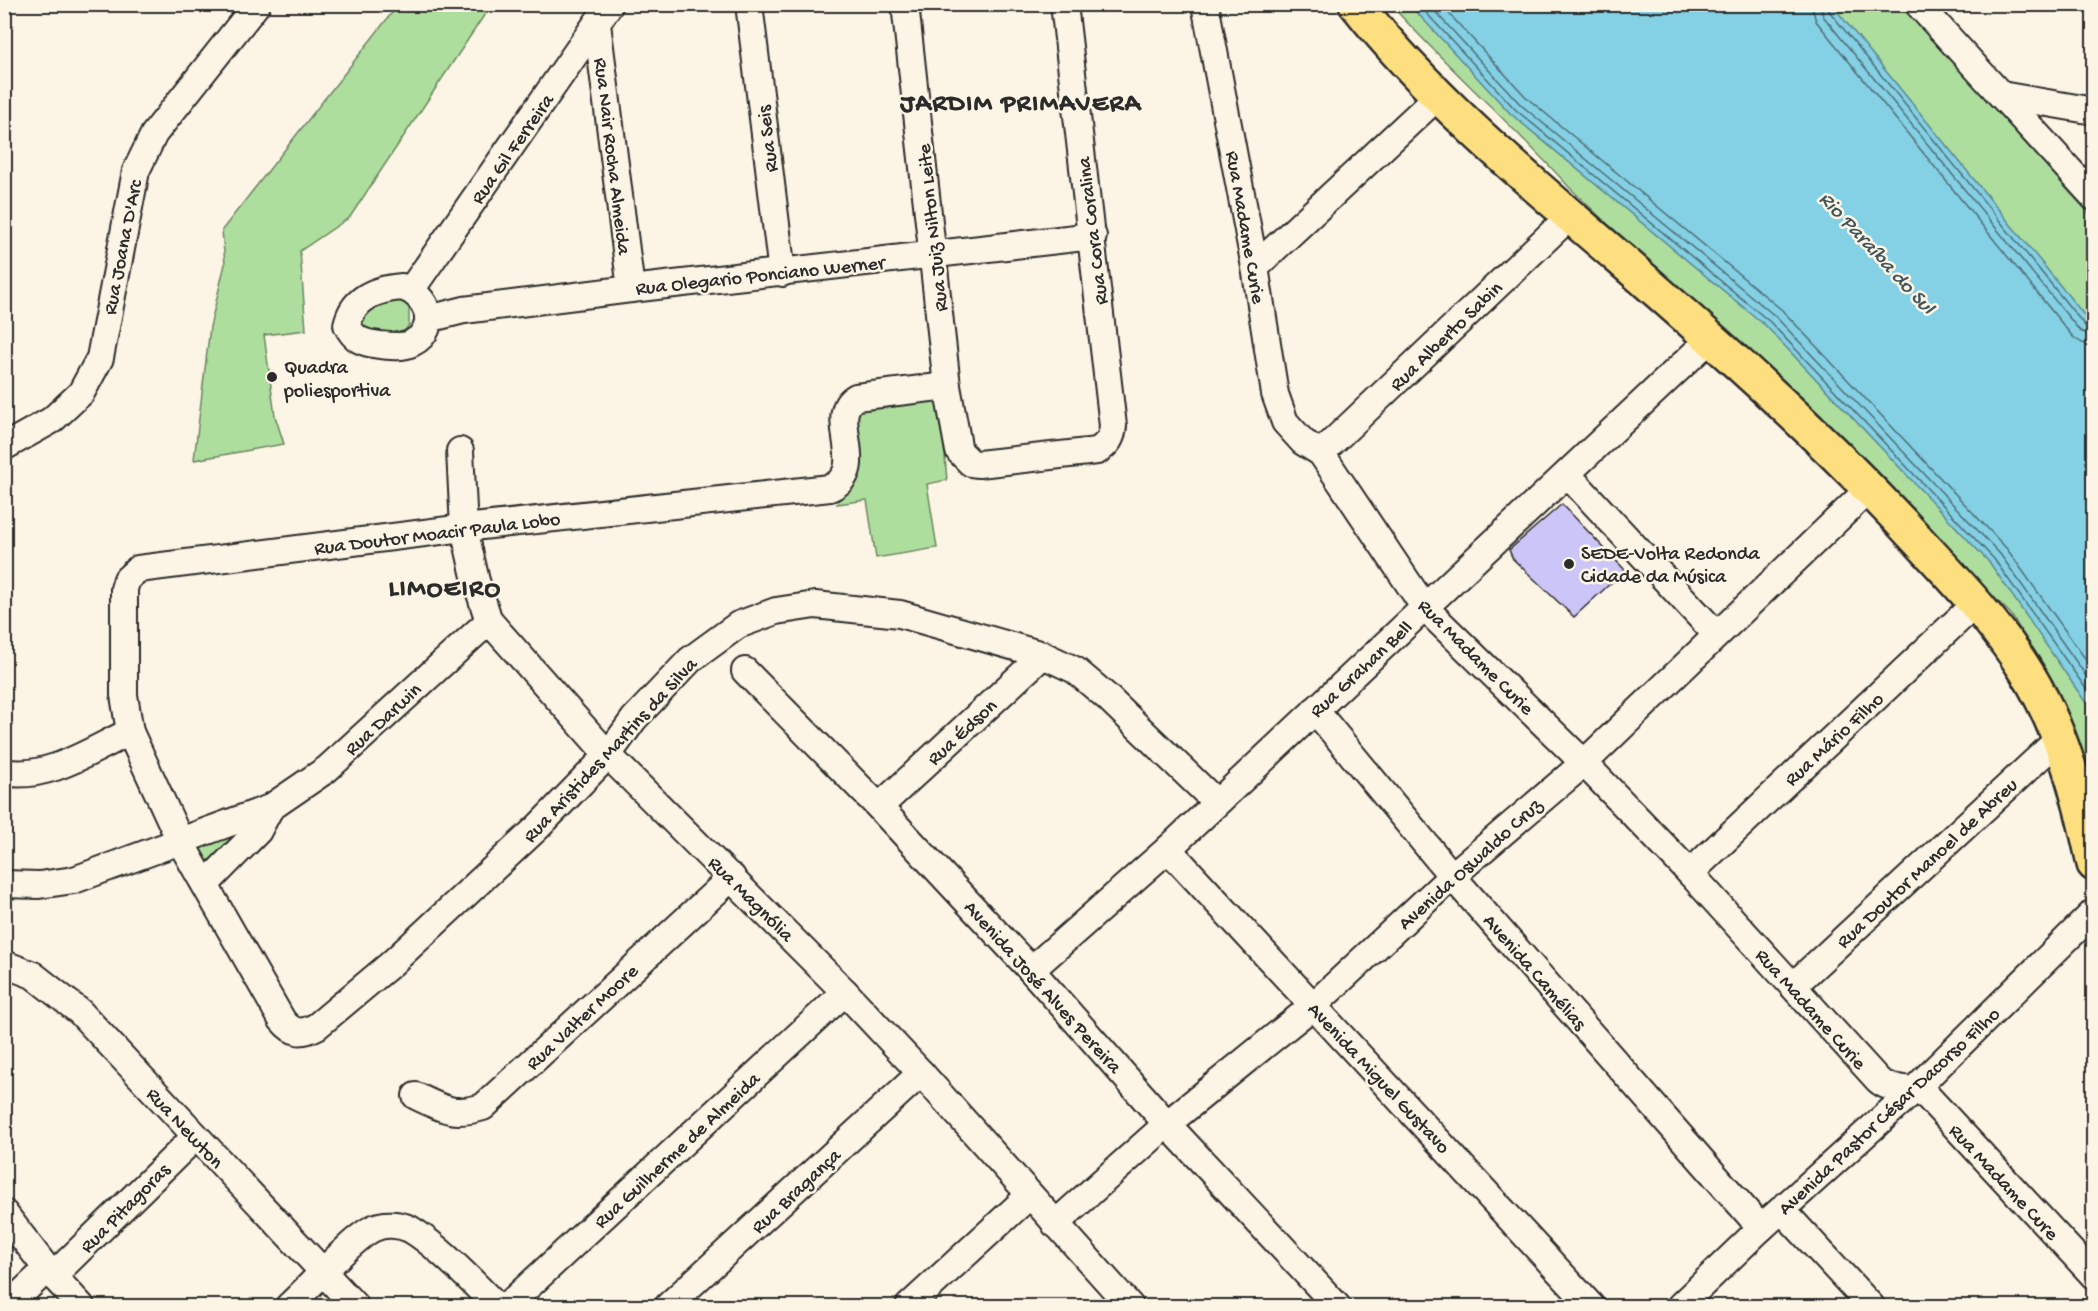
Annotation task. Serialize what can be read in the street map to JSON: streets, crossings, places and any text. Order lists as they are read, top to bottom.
{
  "streets": {
    "street": [
      "Rua Seis",
      "Rua Gil Ferreira",
      "Rua Nair Rocha Almeida",
      "Rua Madame Curie",
      "Rua Juiz Nilton Leite",
      "Rua Cora Coralina",
      "Rua Joana D'Arc",
      "Rua Olegario Ponciano Werner",
      "Rua Alberto Sabin",
      "Rua Doutor Moacir Paula Lobo",
      "Rua Grahan Bell",
      "Rua Darwin",
      "Rua Édson",
      "Rua Mário Filho",
      "Rua Aristides Martins da Silva",
      "Rua Doutor Manoel de Abreu",
      "Avenida Oswaldo Cruz",
      "Rua Magnólia",
      "Avenida Camélias",
      "Avenida José Alves Pereira",
      "Rua Valter Moore",
      "Avenida Miguel Gustavo",
      "Avenida Pastor César Dacorso Filho",
      "Rua Newton",
      "Rua Guilherme de Almeida",
      "Rua Madame Cure",
      "Rua Bragança",
      "Rua Pitagoras"
    ]
  },
  "crossings": [
    ["Rua Seis", "Rua Olegario Ponciano Werner"],
    ["Rua Gil Ferreira", "Rua Nair Rocha Almeida"],
    ["Rua Gil Ferreira", "Rua Olegario Ponciano Werner"],
    ["Rua Nair Rocha Almeida", "Rua Olegario Ponciano Werner"],
    ["Rua Madame Curie", "Rua Alberto Sabin"],
    ["Rua Madame Curie", "Rua Grahan Bell"],
    ["Rua Madame Curie", "Rua Mário Filho"],
    ["Rua Madame Curie", "Rua Doutor Manoel de Abreu"],
    ["Rua Madame Curie", "Avenida Oswaldo Cruz"],
    ["Rua Madame Curie", "Avenida Pastor César Dacorso Filho"],
    ["Rua Madame Curie", "Rua Madame Cure"],
    ["Rua Juiz Nilton Leite", "Rua Cora Coralina"],
    ["Rua Juiz Nilton Leite", "Rua Olegario Ponciano Werner"],
    ["Rua Juiz Nilton Leite", "Rua Doutor Moacir Paula Lobo"],
    ["Rua Cora Coralina", "Rua Olegario Ponciano Werner"],
    ["Rua Doutor Moacir Paula Lobo", "Rua Darwin"],
    ["Rua Doutor Moacir Paula Lobo", "Rua Aristides Martins da Silva"],
    ["Rua Doutor Moacir Paula Lobo", "Rua Magnólia"],
    ["Rua Grahan Bell", "Rua Aristides Martins da Silva"],
    ["Rua Grahan Bell", "Avenida Camélias"],
    ["Rua Grahan Bell", "Avenida José Alves Pereira"],
    ["Rua Grahan Bell", "Avenida Miguel Gustavo"],
    ["Rua Darwin", "Rua Aristides Martins da Silva"],
    ["Rua Darwin", "Rua Magnólia"],
    ["Rua Édson", "Rua Aristides Martins da Silva"],
    ["Rua Édson", "Avenida José Alves Pereira"],
    ["Rua Aristides Martins da Silva", "Rua Magnólia"],
    ["Avenida Oswaldo Cruz", "Rua Magnólia"],
    ["Avenida Oswaldo Cruz", "Avenida Camélias"],
    ["Avenida Oswaldo Cruz", "Avenida José Alves Pereira"],
    ["Avenida Oswaldo Cruz", "Avenida Miguel Gustavo"],
    ["Rua Magnólia", "Rua Valter Moore"],
    ["Rua Magnólia", "Rua Guilherme de Almeida"],
    ["Rua Magnólia", "Rua Bragança"],
    ["Avenida Camélias", "Avenida Pastor César Dacorso Filho"],
    ["Avenida Pastor César Dacorso Filho", "Rua Madame Cure"],
    ["Rua Newton", "Rua Pitagoras"]
  ],
  "districts": ["JARDIM PRIMAVERA", "LIMOEIRO"],
  "water": ["Rio Paraíba do Sul"],
  "places": ["Quadra poliesportiva", "SEDE-Volta Redonda Cidade da Música"]
}
